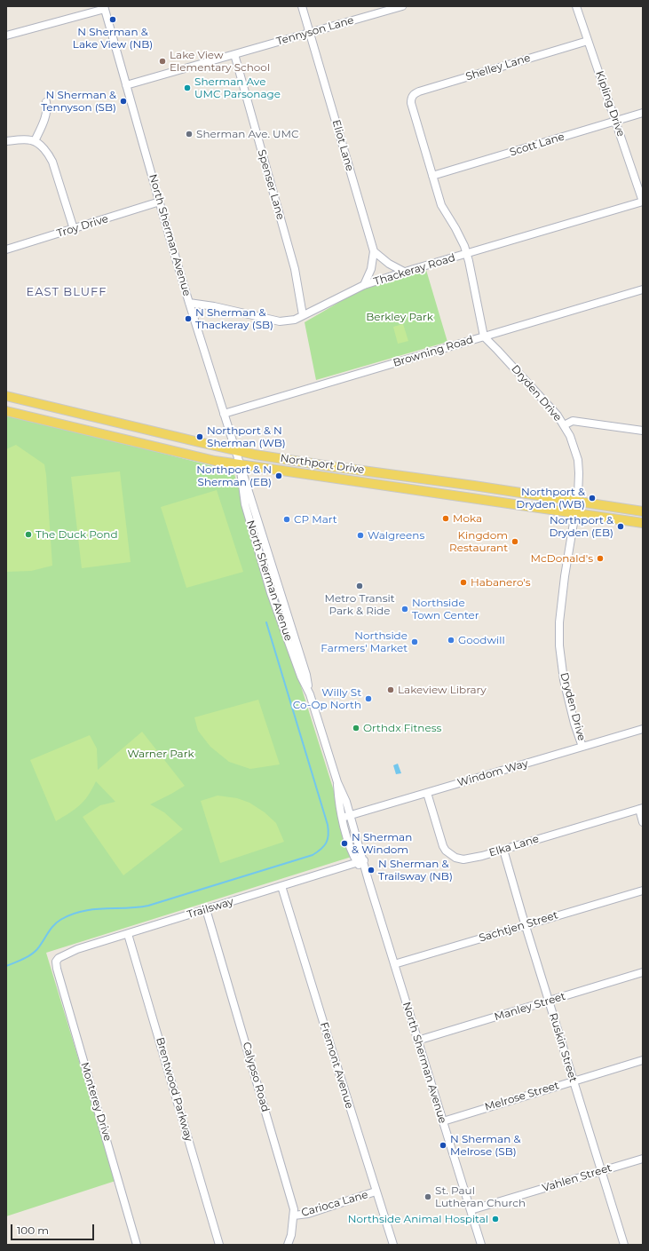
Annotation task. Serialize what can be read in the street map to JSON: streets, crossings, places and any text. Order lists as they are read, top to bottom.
{
  "streets": {
    "main road": ["Northport Drive"],
    "street": [
      "Tennyson Lane",
      "Shelley Lane",
      "Kipling Drive",
      "Scott Lane",
      "Eliot Lane",
      "Spenser Lane",
      "Troy Drive",
      "North Sherman Avenue",
      "Thackeray Road",
      "Browning Road",
      "Dryden Drive",
      "Windom Way",
      "Elka Lane",
      "Trailsway",
      "Sachtjen Street",
      "Manley Street",
      "Ruskin Street",
      "Fremont Avenue",
      "Calypso Road",
      "Brentwood Parkway",
      "Melrose Street",
      "Monterey Drive",
      "Vahlen Street",
      "Carioca Lane"
    ]
  },
  "crossings": [
    ["Tennyson Lane", "Eliot Lane"],
    ["Tennyson Lane", "Spenser Lane"],
    ["Tennyson Lane", "North Sherman Avenue"],
    ["Shelley Lane", "Kipling Drive"],
    ["Shelley Lane", "Scott Lane"],
    ["Kipling Drive", "Scott Lane"],
    ["Kipling Drive", "Thackeray Road"],
    ["Eliot Lane", "Thackeray Road"],
    ["Spenser Lane", "Thackeray Road"],
    ["Troy Drive", "North Sherman Avenue"],
    ["North Sherman Avenue", "Thackeray Road"],
    ["North Sherman Avenue", "Browning Road"],
    ["North Sherman Avenue", "Northport Drive"],
    ["North Sherman Avenue", "Windom Way"],
    ["North Sherman Avenue", "Trailsway"],
    ["North Sherman Avenue", "Sachtjen Street"],
    ["North Sherman Avenue", "Manley Street"],
    ["North Sherman Avenue", "Melrose Street"],
    ["North Sherman Avenue", "Vahlen Street"],
    ["Browning Road", "Dryden Drive"],
    ["Dryden Drive", "Northport Drive"],
    ["Dryden Drive", "Windom Way"],
    ["Windom Way", "Elka Lane"],
    ["Elka Lane", "Ruskin Street"],
    ["Trailsway", "Fremont Avenue"],
    ["Trailsway", "Calypso Road"],
    ["Trailsway", "Brentwood Parkway"],
    ["Trailsway", "Monterey Drive"],
    ["Sachtjen Street", "Ruskin Street"],
    ["Manley Street", "Ruskin Street"],
    ["Ruskin Street", "Melrose Street"],
    ["Ruskin Street", "Vahlen Street"],
    ["Fremont Avenue", "Carioca Lane"],
    ["Calypso Road", "Carioca Lane"]
  ],
  "districts": ["EAST BLUFF"],
  "parks": ["Berkley Park", "Warner Park"],
  "places": [
    "N Sherman & Lake View (NB)",
    "Lake View Elementary School",
    "Sherman Ave UMC Parsonage",
    "N Sherman & Tennyson (SB)",
    "Sherman Ave. UMC",
    "N Sherman & Thackeray (SB)",
    "Northport & N Sherman (WB)",
    "Northport & N Sherman (EB)",
    "Northport & Dryden (WB)",
    "Moka",
    "CP Mart",
    "Northport & Dryden (EB)",
    "The Duck Pond",
    "Walgreens",
    "Kingdom Restaurant",
    "McDonald's",
    "Habanero's",
    "Metro Transit Park & Ride",
    "Northside Town Center",
    "Goodwill",
    "Northside Farmers' Market",
    "Lakeview Library",
    "Willy St Co-Op North",
    "Orthdx Fitness",
    "N Sherman & Windom",
    "N Sherman & Trailsway (NB)",
    "N Sherman & Melrose (SB)",
    "St. Paul Lutheran Church",
    "Northside Animal Hospital"
  ],
  "scale_bar": "100 m"
}
